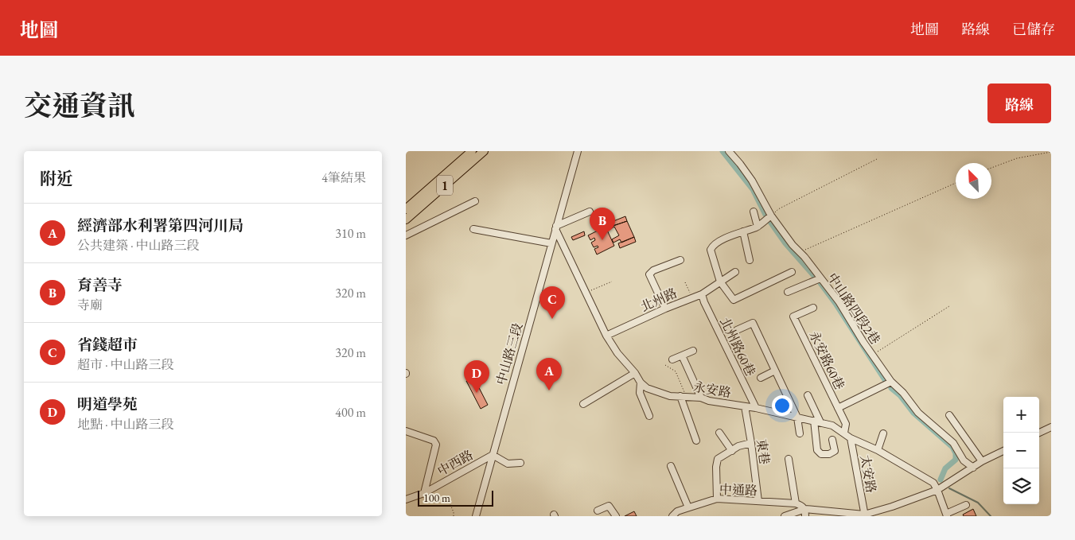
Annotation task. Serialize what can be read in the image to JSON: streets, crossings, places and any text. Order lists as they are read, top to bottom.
{
  "streets": {
    "main road": ["1"],
    "street": [
      "北州路",
      "中山路四段2巷",
      "北州路60巷",
      "中山路三段",
      "永安路60巷",
      "永安路",
      "東巷",
      "中西路",
      "太安路",
      "中通路"
    ]
  },
  "crossings": [
    ["北州路", "北州路60巷"],
    ["北州路60巷", "永安路"],
    ["中山路三段", "中西路"],
    ["永安路60巷", "永安路"],
    ["永安路", "東巷"],
    ["永安路", "太安路"],
    ["東巷", "中通路"]
  ],
  "scale_bar": "100 m",
  "north": "top left",
  "page": {
    "header": "地圖",
    "nav": ["地圖", "路線", "已儲存"],
    "title": "交通資訊",
    "buttons": "路線",
    "heading": ["附近", "4筆結果"],
    "list": [
      {
        "mark": "A",
        "name": "經濟部水利署第四河川局",
        "note": "公共建築 · 中山路三段",
        "value": "310 m"
      },
      {
        "mark": "B",
        "name": "育善寺",
        "note": "寺廟",
        "value": "320 m"
      },
      {
        "mark": "C",
        "name": "省錢超市",
        "note": "超市 · 中山路三段",
        "value": "320 m"
      },
      {
        "mark": "D",
        "name": "明道學苑",
        "note": "地點 · 中山路三段",
        "value": "400 m"
      }
    ],
    "pins": [
      "B",
      "C",
      "A",
      "D"
    ],
    "map_buttons": ["+", "−"],
    "scale": "100 m"
  }
}
